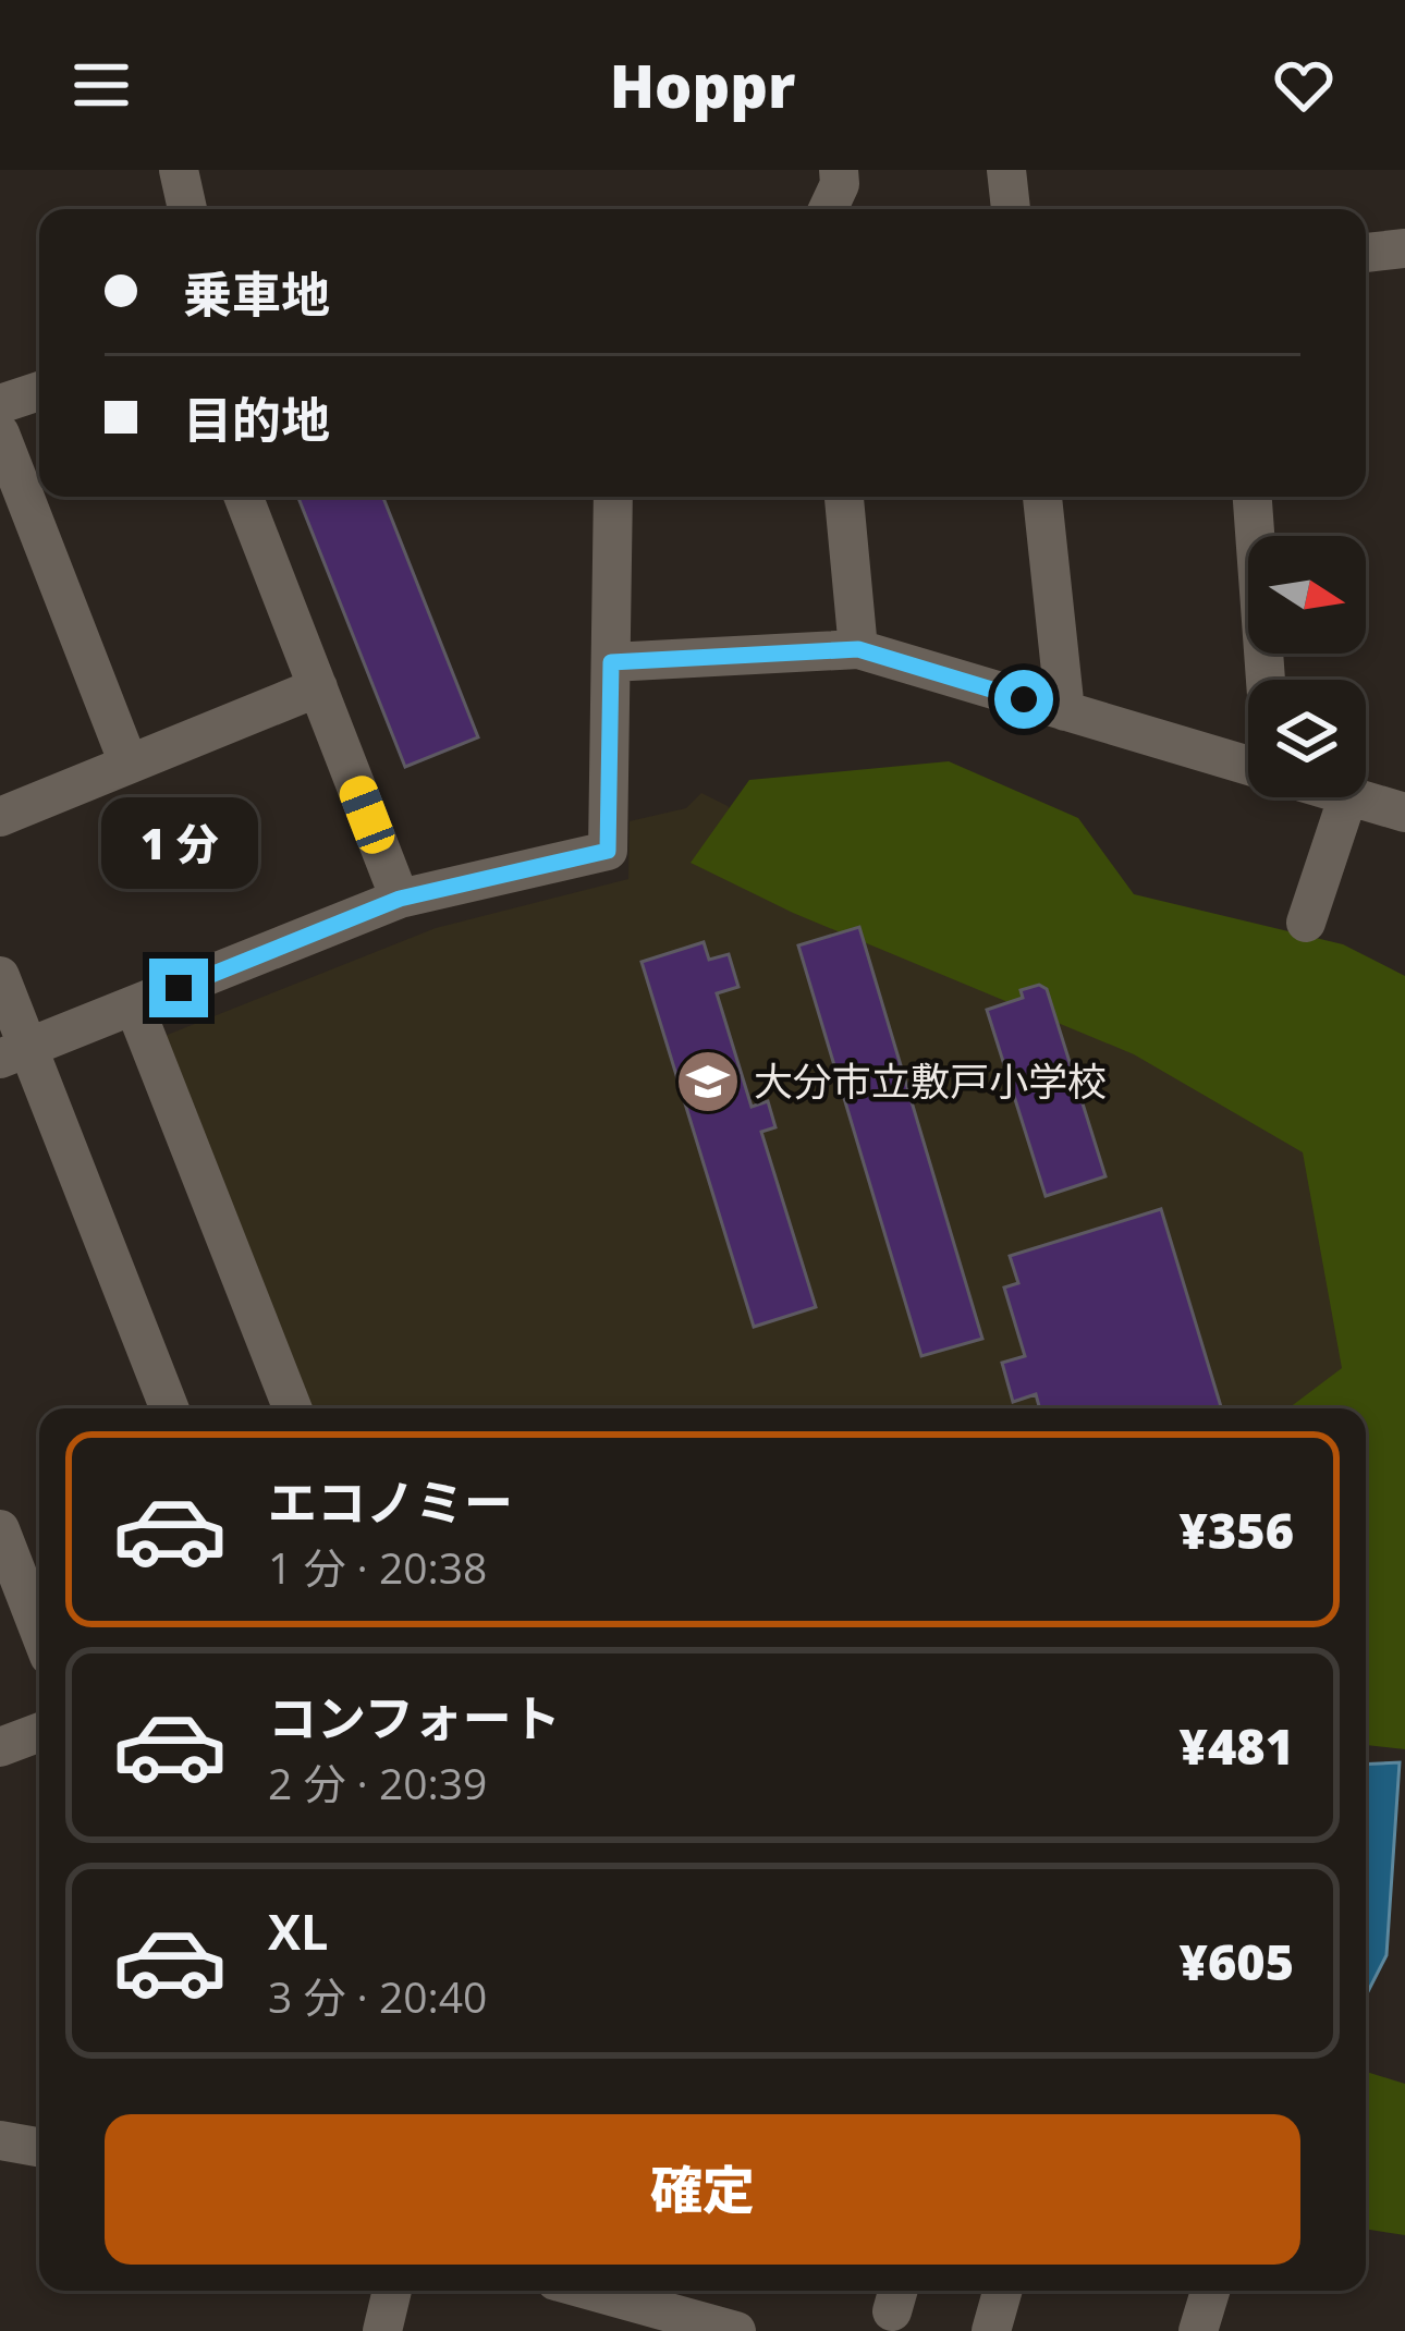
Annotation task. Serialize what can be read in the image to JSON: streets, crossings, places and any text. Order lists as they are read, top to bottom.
{
  "places": {
    "school or university": ["大分市立敷戸小学校"]
  },
  "north": "right",
  "page": {
    "header": "Hoppr",
    "banner": ["乗車地", "目的地"],
    "bubble": "1 分",
    "list": [
      {
        "name": "エコノミー",
        "note": "1 分 · 20:38",
        "value": "¥356"
      },
      {
        "name": "コンフォート",
        "note": "2 分 · 20:39",
        "value": "¥481"
      },
      {
        "name": "XL",
        "note": "3 分 · 20:40",
        "value": "¥605"
      }
    ],
    "buttons": "確定"
  }
}
